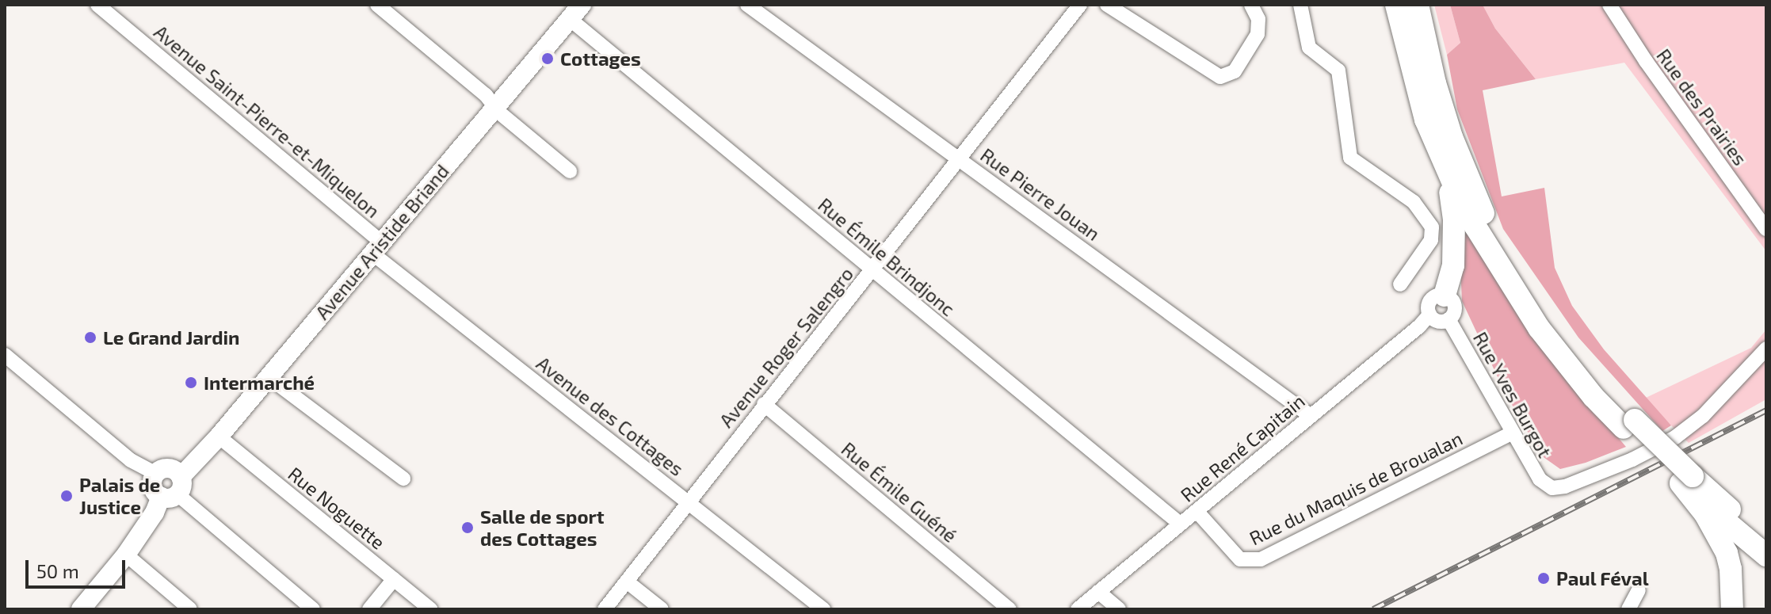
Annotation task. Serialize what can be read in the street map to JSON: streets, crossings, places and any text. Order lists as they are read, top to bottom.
{
  "streets": {
    "main road": ["Avenue Aristide Briand"],
    "street": [
      "Rue des Prairies",
      "Avenue Saint-Pierre-et-Miquelon",
      "Rue Pierre Jouan",
      "Rue Émile Brindjonc",
      "Avenue Roger Salengro",
      "Rue Yves Burgot",
      "Avenue des Cottages",
      "Rue René Capitain",
      "Rue du Maquis de Broualan",
      "Rue Émile Guéné",
      "Rue Noguette"
    ]
  },
  "crossings": [
    ["Avenue Saint-Pierre-et-Miquelon", "Avenue Aristide Briand"],
    ["Avenue Saint-Pierre-et-Miquelon", "Avenue des Cottages"],
    ["Rue Pierre Jouan", "Avenue Roger Salengro"],
    ["Rue Pierre Jouan", "Rue René Capitain"],
    ["Avenue Aristide Briand", "Rue Émile Brindjonc"],
    ["Avenue Aristide Briand", "Avenue des Cottages"],
    ["Avenue Aristide Briand", "Rue Noguette"],
    ["Rue Émile Brindjonc", "Avenue Roger Salengro"],
    ["Rue Émile Brindjonc", "Rue René Capitain"],
    ["Avenue Roger Salengro", "Avenue des Cottages"],
    ["Avenue Roger Salengro", "Rue Émile Guéné"],
    ["Rue Yves Burgot", "Rue René Capitain"],
    ["Rue Yves Burgot", "Rue du Maquis de Broualan"],
    ["Rue René Capitain", "Rue du Maquis de Broualan"]
  ],
  "places": [
    "Cottages",
    "Le Grand Jardin",
    "Intermarché",
    "Palais de Justice",
    "Salle de sport des Cottages",
    "Paul Féval"
  ],
  "scale_bar": "50 m"
}
